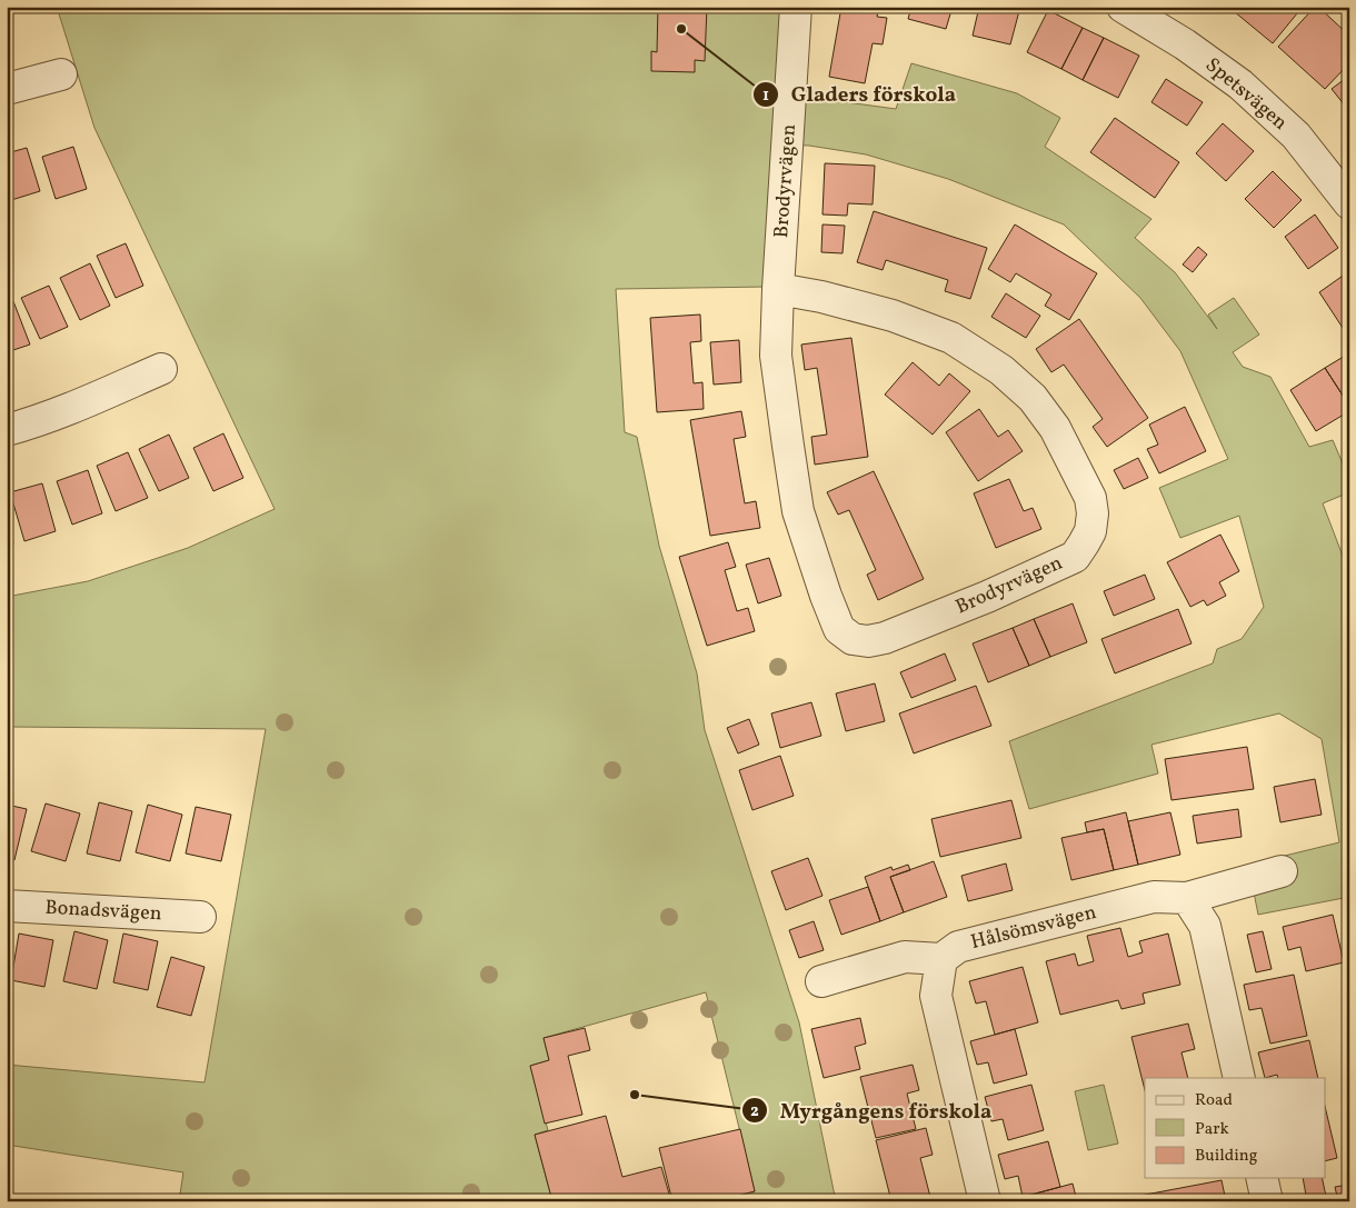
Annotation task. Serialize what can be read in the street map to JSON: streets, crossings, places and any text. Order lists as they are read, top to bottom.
{
  "streets": {
    "street": [
      "Spetsvägen",
      "Brodyrvägen",
      "Bonadsvägen",
      "Hålsömsvägen"
    ]
  },
  "places": ["Gladers förskola", "Myrgångens förskola"],
  "legend": ["Road", "Park", "Building"]
}
